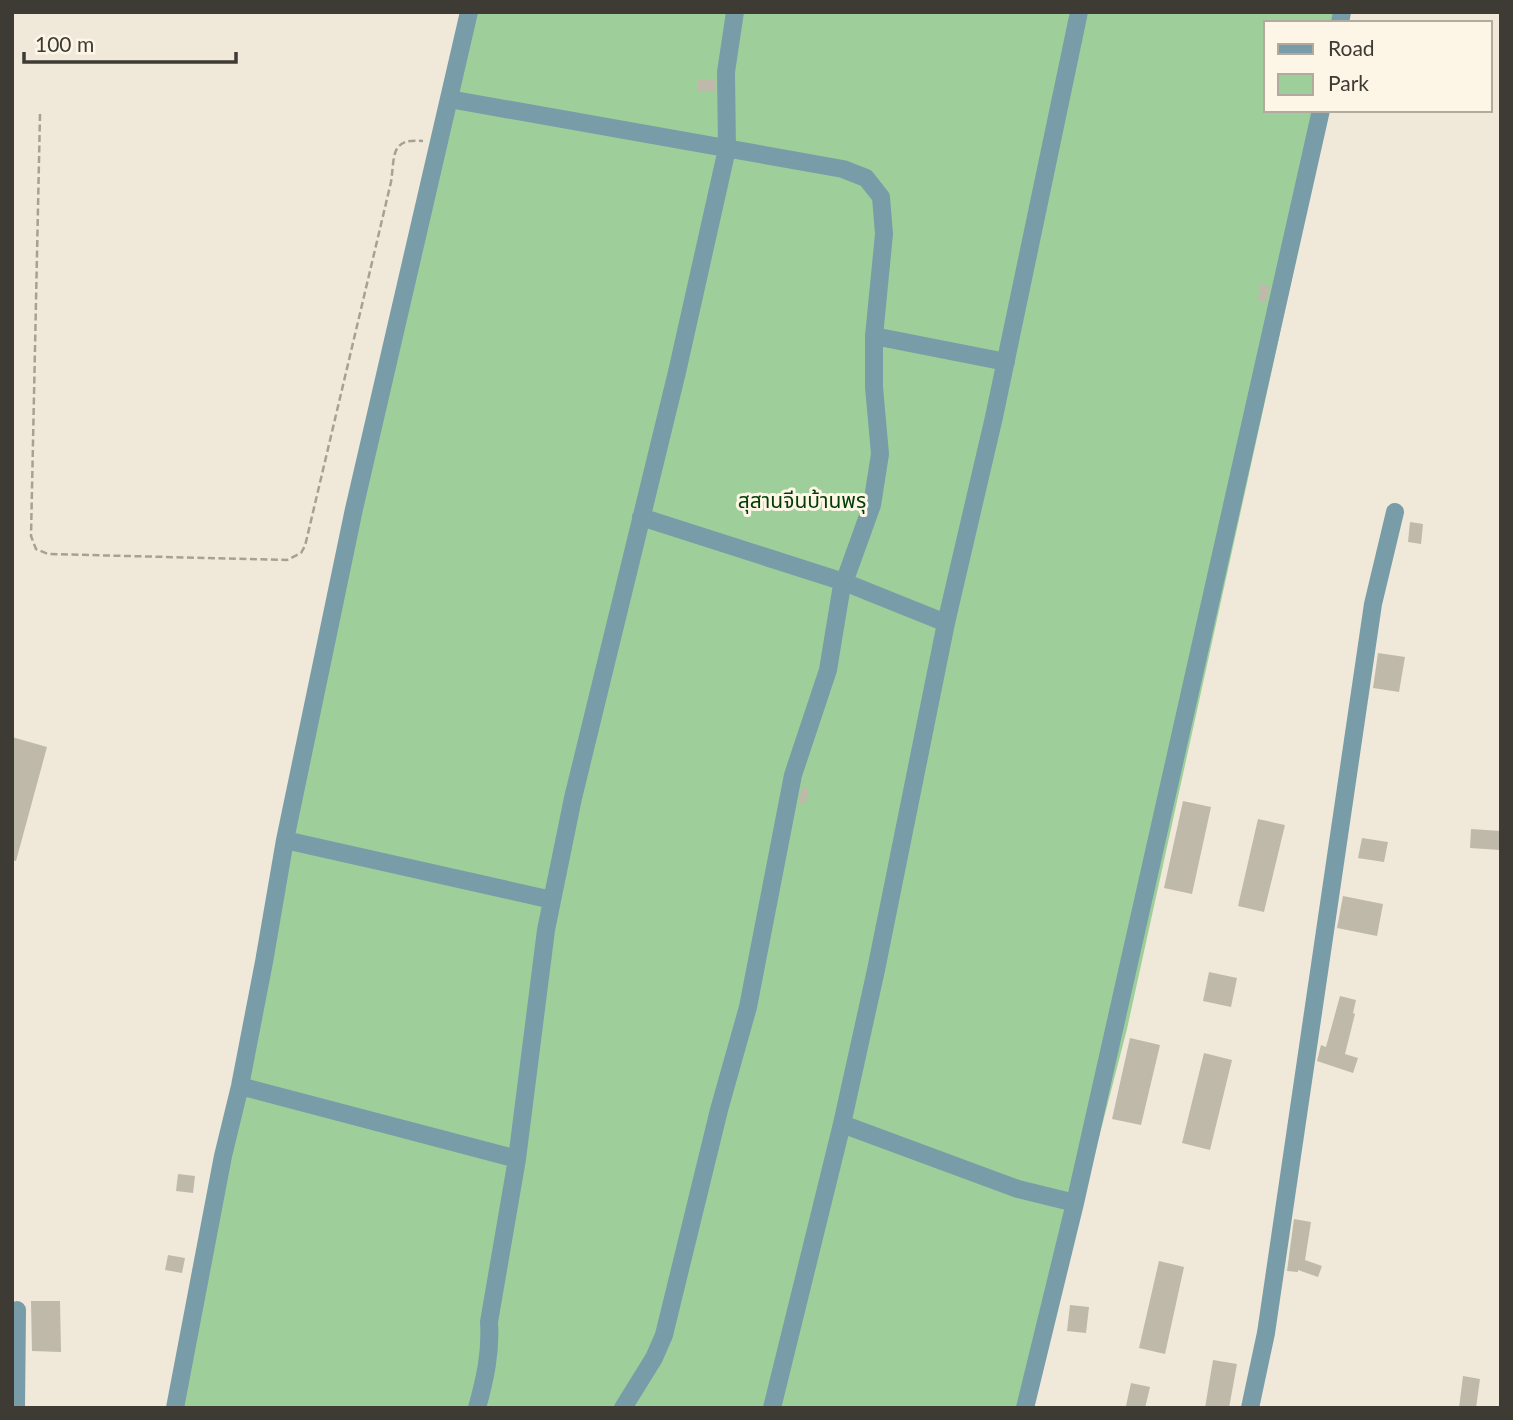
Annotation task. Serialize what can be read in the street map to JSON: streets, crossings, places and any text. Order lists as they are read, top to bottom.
{
  "parks": ["สุสานจีนบ้านพรุ"],
  "legend": ["Road", "Park"],
  "scale_bar": "100 m"
}
